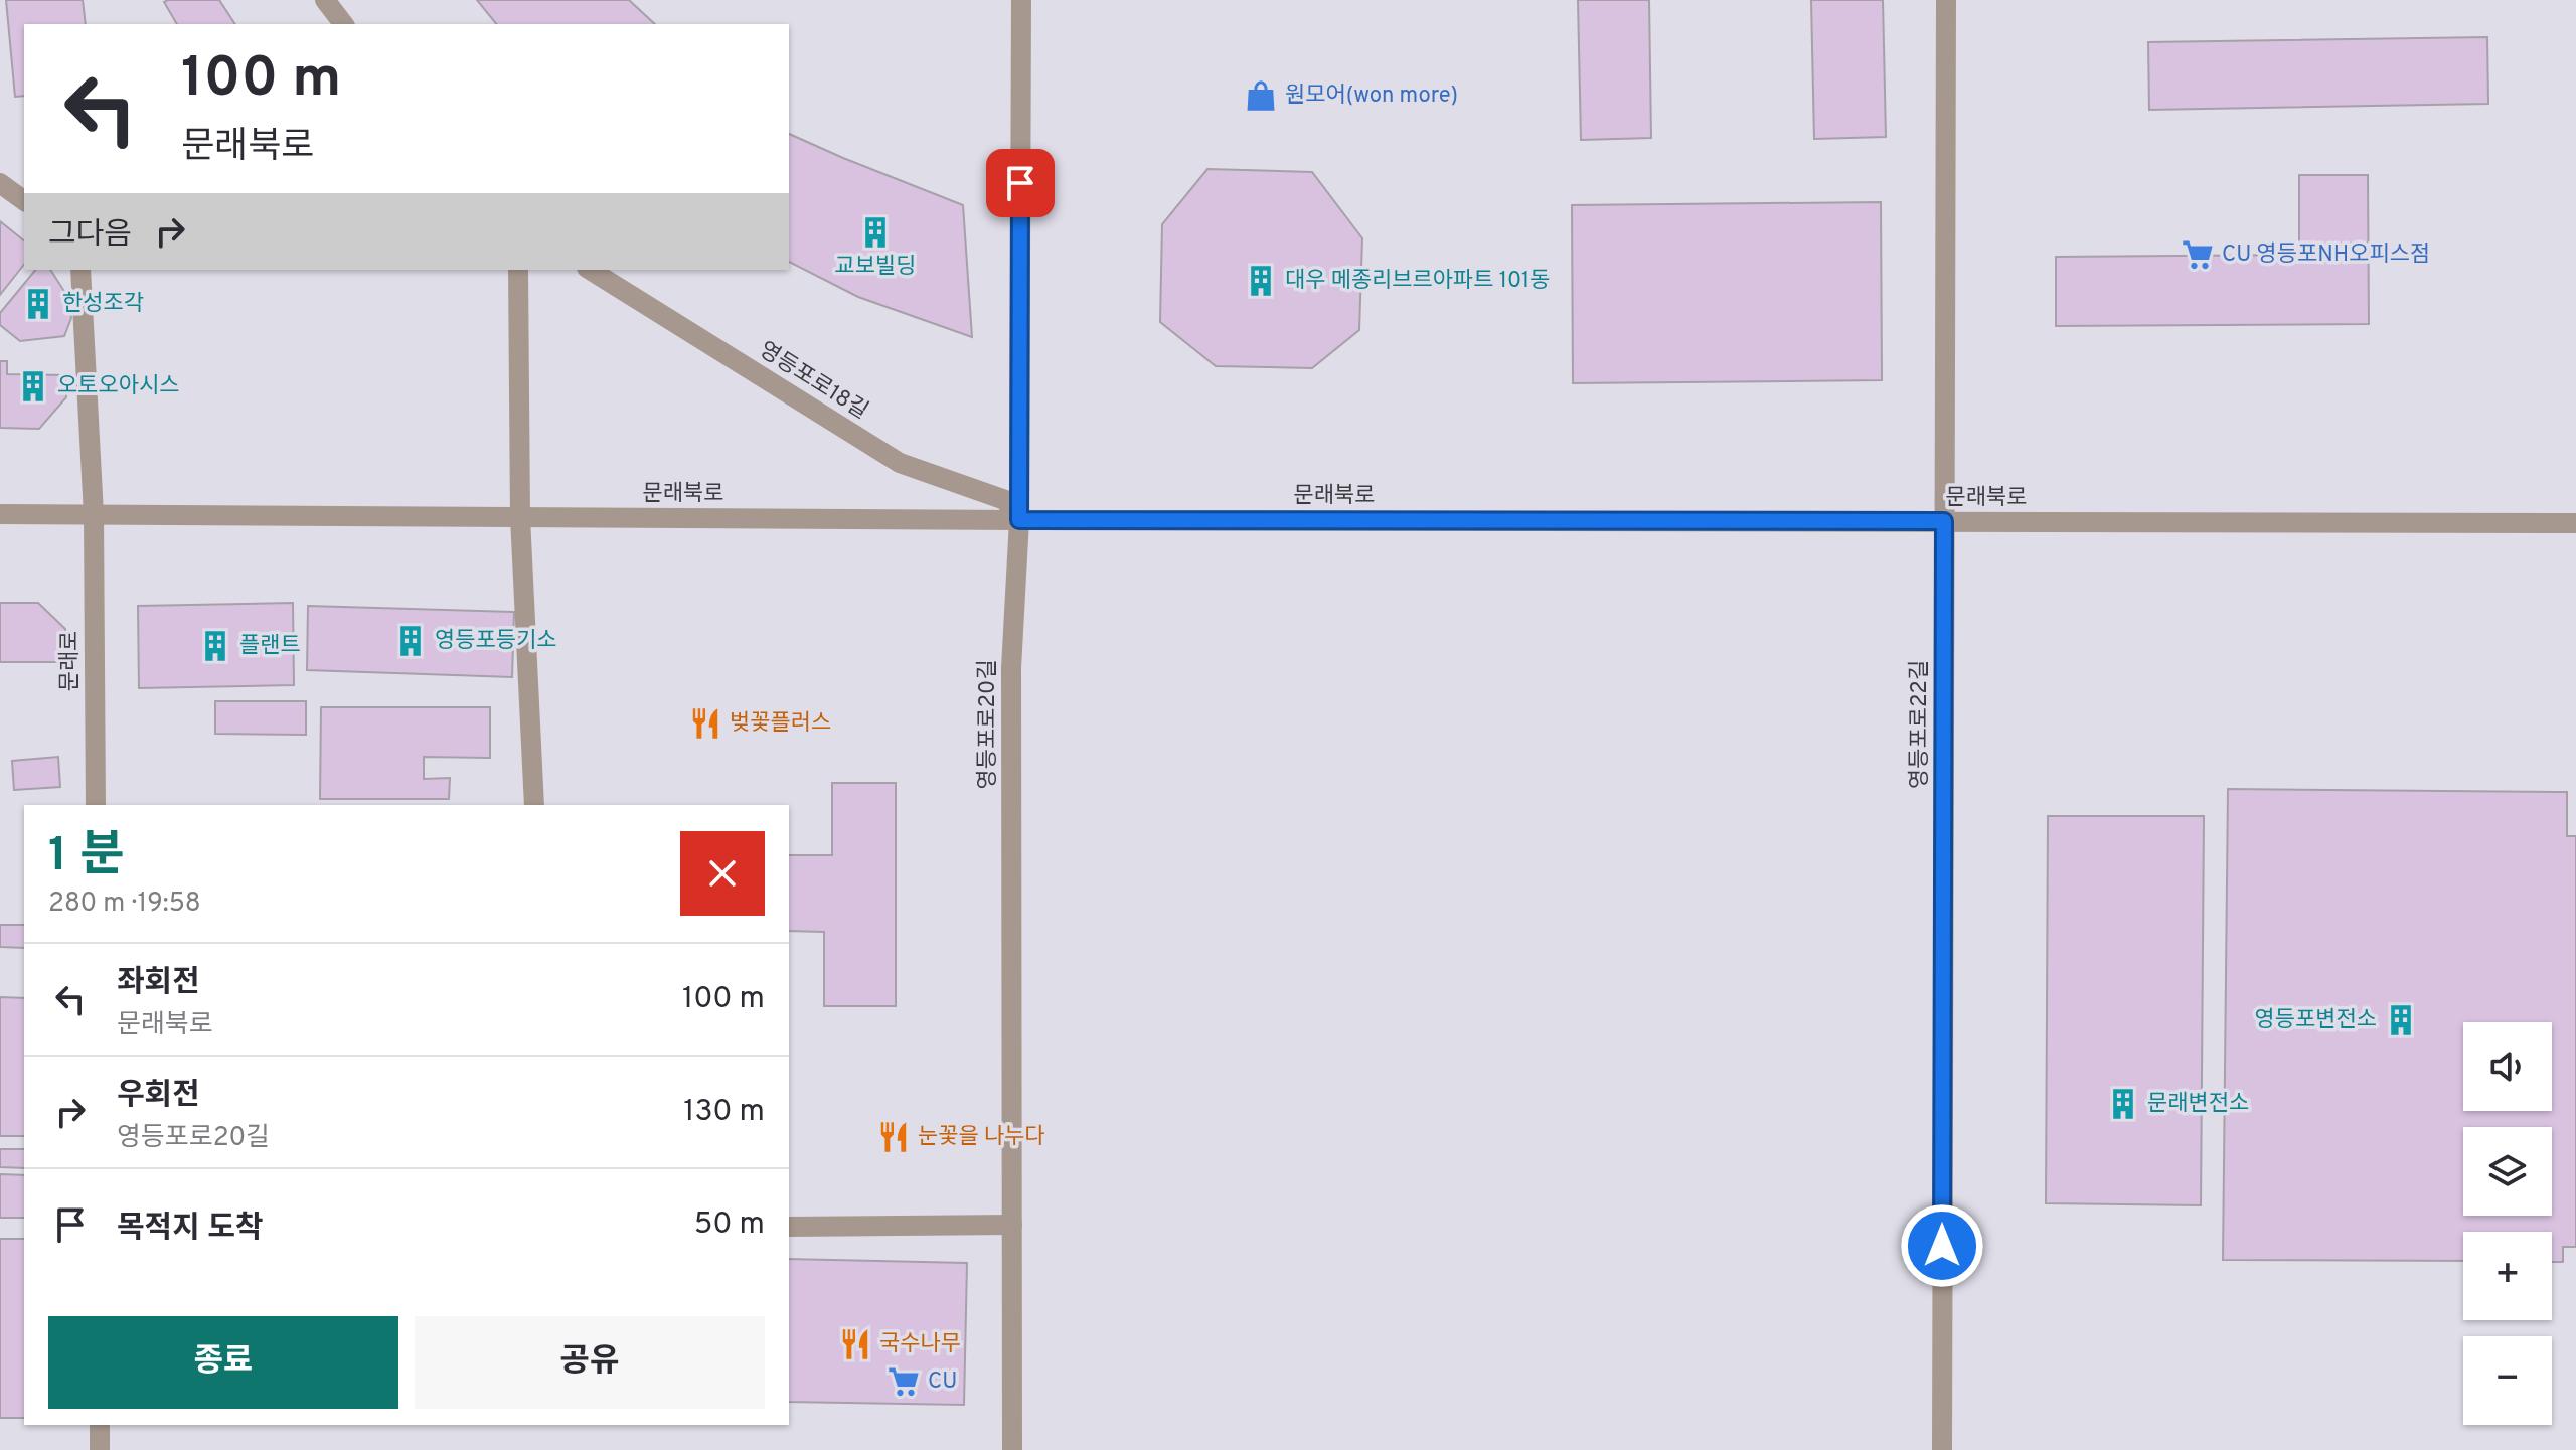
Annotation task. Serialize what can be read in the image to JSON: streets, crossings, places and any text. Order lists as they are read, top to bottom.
{
  "streets": {
    "street": [
      "영등포로18길",
      "문래북로",
      "문래로",
      "영등포로20길",
      "영등포로22길"
    ]
  },
  "crossings": [
    ["영등포로18길", "문래북로"],
    ["영등포로18길", "영등포로20길"],
    ["문래북로", "문래로"],
    ["문래북로", "영등포로20길"],
    ["문래북로", "영등포로22길"]
  ],
  "places": {
    "shop": ["원모어(won more)"],
    "building": [
      "교보빌딩",
      "대우 메종리브르아파트 101동",
      "한성조각",
      "오토오아시스",
      "영등포등기소",
      "플랜트",
      "영등포변전소",
      "문래변전소"
    ],
    "supermarket": ["CU 영등포NH오피스점", "CU"],
    "restaurant": ["벚꽃플러스", "눈꽃을 나누다", "국수나무"]
  },
  "page": {
    "turn": ["100 m", "문래북로"],
    "then": "그다음",
    "heading": ["1 분", "280 m · 19:58"],
    "list": [
      {
        "name": "좌회전",
        "note": "문래북로",
        "value": "100 m"
      },
      {
        "name": "우회전",
        "note": "영등포로20길",
        "value": "130 m"
      },
      {
        "name": "목적지 도착",
        "value": "50 m"
      }
    ],
    "map_buttons": ["+", "−"],
    "buttons": ["종료", "공유"]
  }
}
